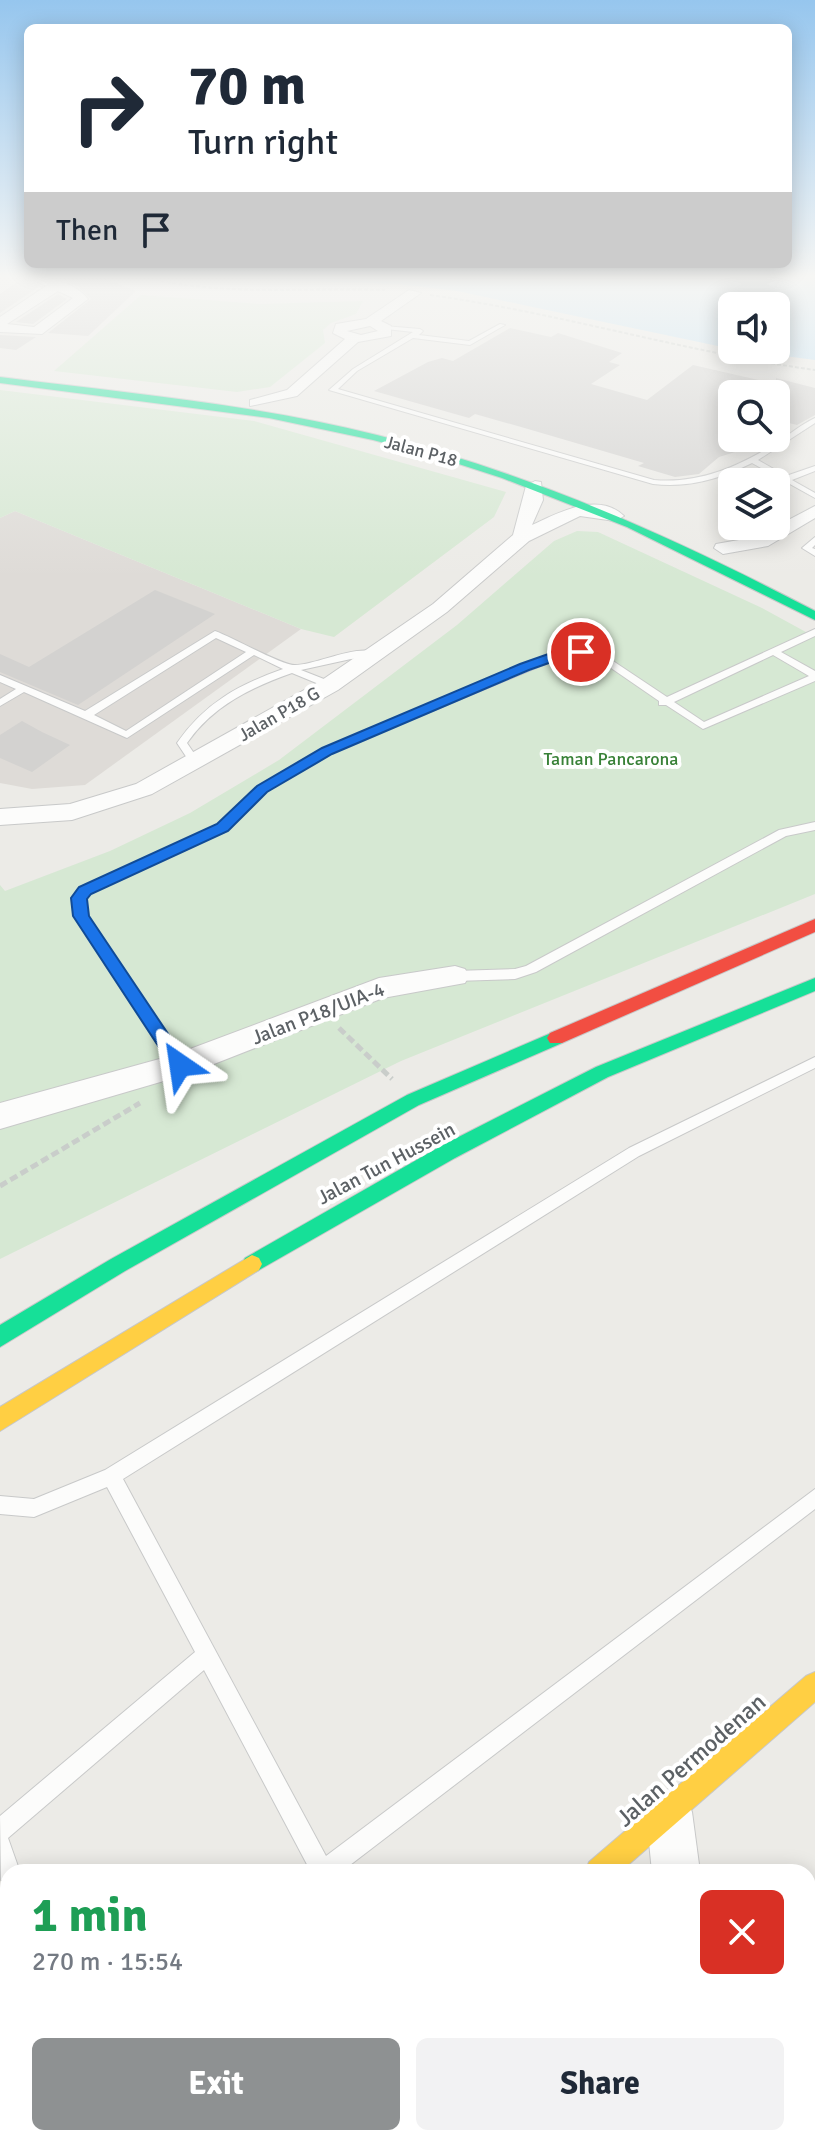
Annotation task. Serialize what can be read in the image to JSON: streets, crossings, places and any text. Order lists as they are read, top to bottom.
{
  "streets": {
    "street": [
      "Jalan P18",
      "Jalan P18 G",
      "Jalan P18/UIA-4",
      "Jalan Tun Hussein",
      "Jalan Permodenan"
    ]
  },
  "crossings": [
    ["Jalan P18", "Jalan P18 G"]
  ],
  "parks": ["Taman Pancarona"],
  "page": {
    "turn": ["70 m", "Turn right"],
    "then": "Then",
    "heading": ["1 min", "270 m · 15:54"],
    "buttons": ["Exit", "Share"]
  }
}
